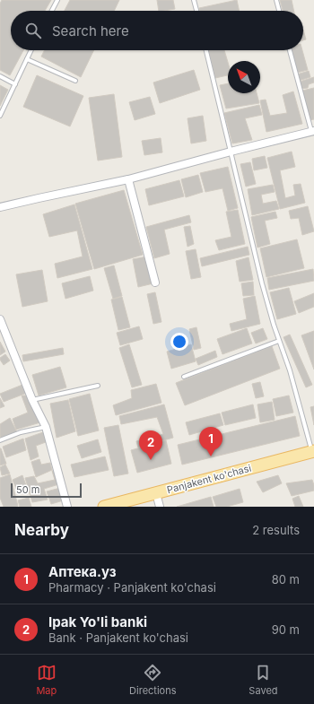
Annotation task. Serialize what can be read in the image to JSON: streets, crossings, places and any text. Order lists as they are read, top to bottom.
{
  "streets": {
    "main road": ["Panjakent ko'chasi"]
  },
  "scale_bar": "50 m",
  "north": "top left",
  "page": {
    "search": "Search here",
    "pins": ["1", "2"],
    "scale": "50 m",
    "heading": ["Nearby", "2 results"],
    "list": [
      {
        "mark": "1",
        "name": "Аптека.уз",
        "note": "Pharmacy · Panjakent ko'chasi",
        "value": "80 m"
      },
      {
        "mark": "2",
        "name": "Ipak Yo'li banki",
        "note": "Bank · Panjakent ko'chasi",
        "value": "90 m"
      }
    ],
    "nav": ["Map", "Directions", "Saved"]
  }
}
